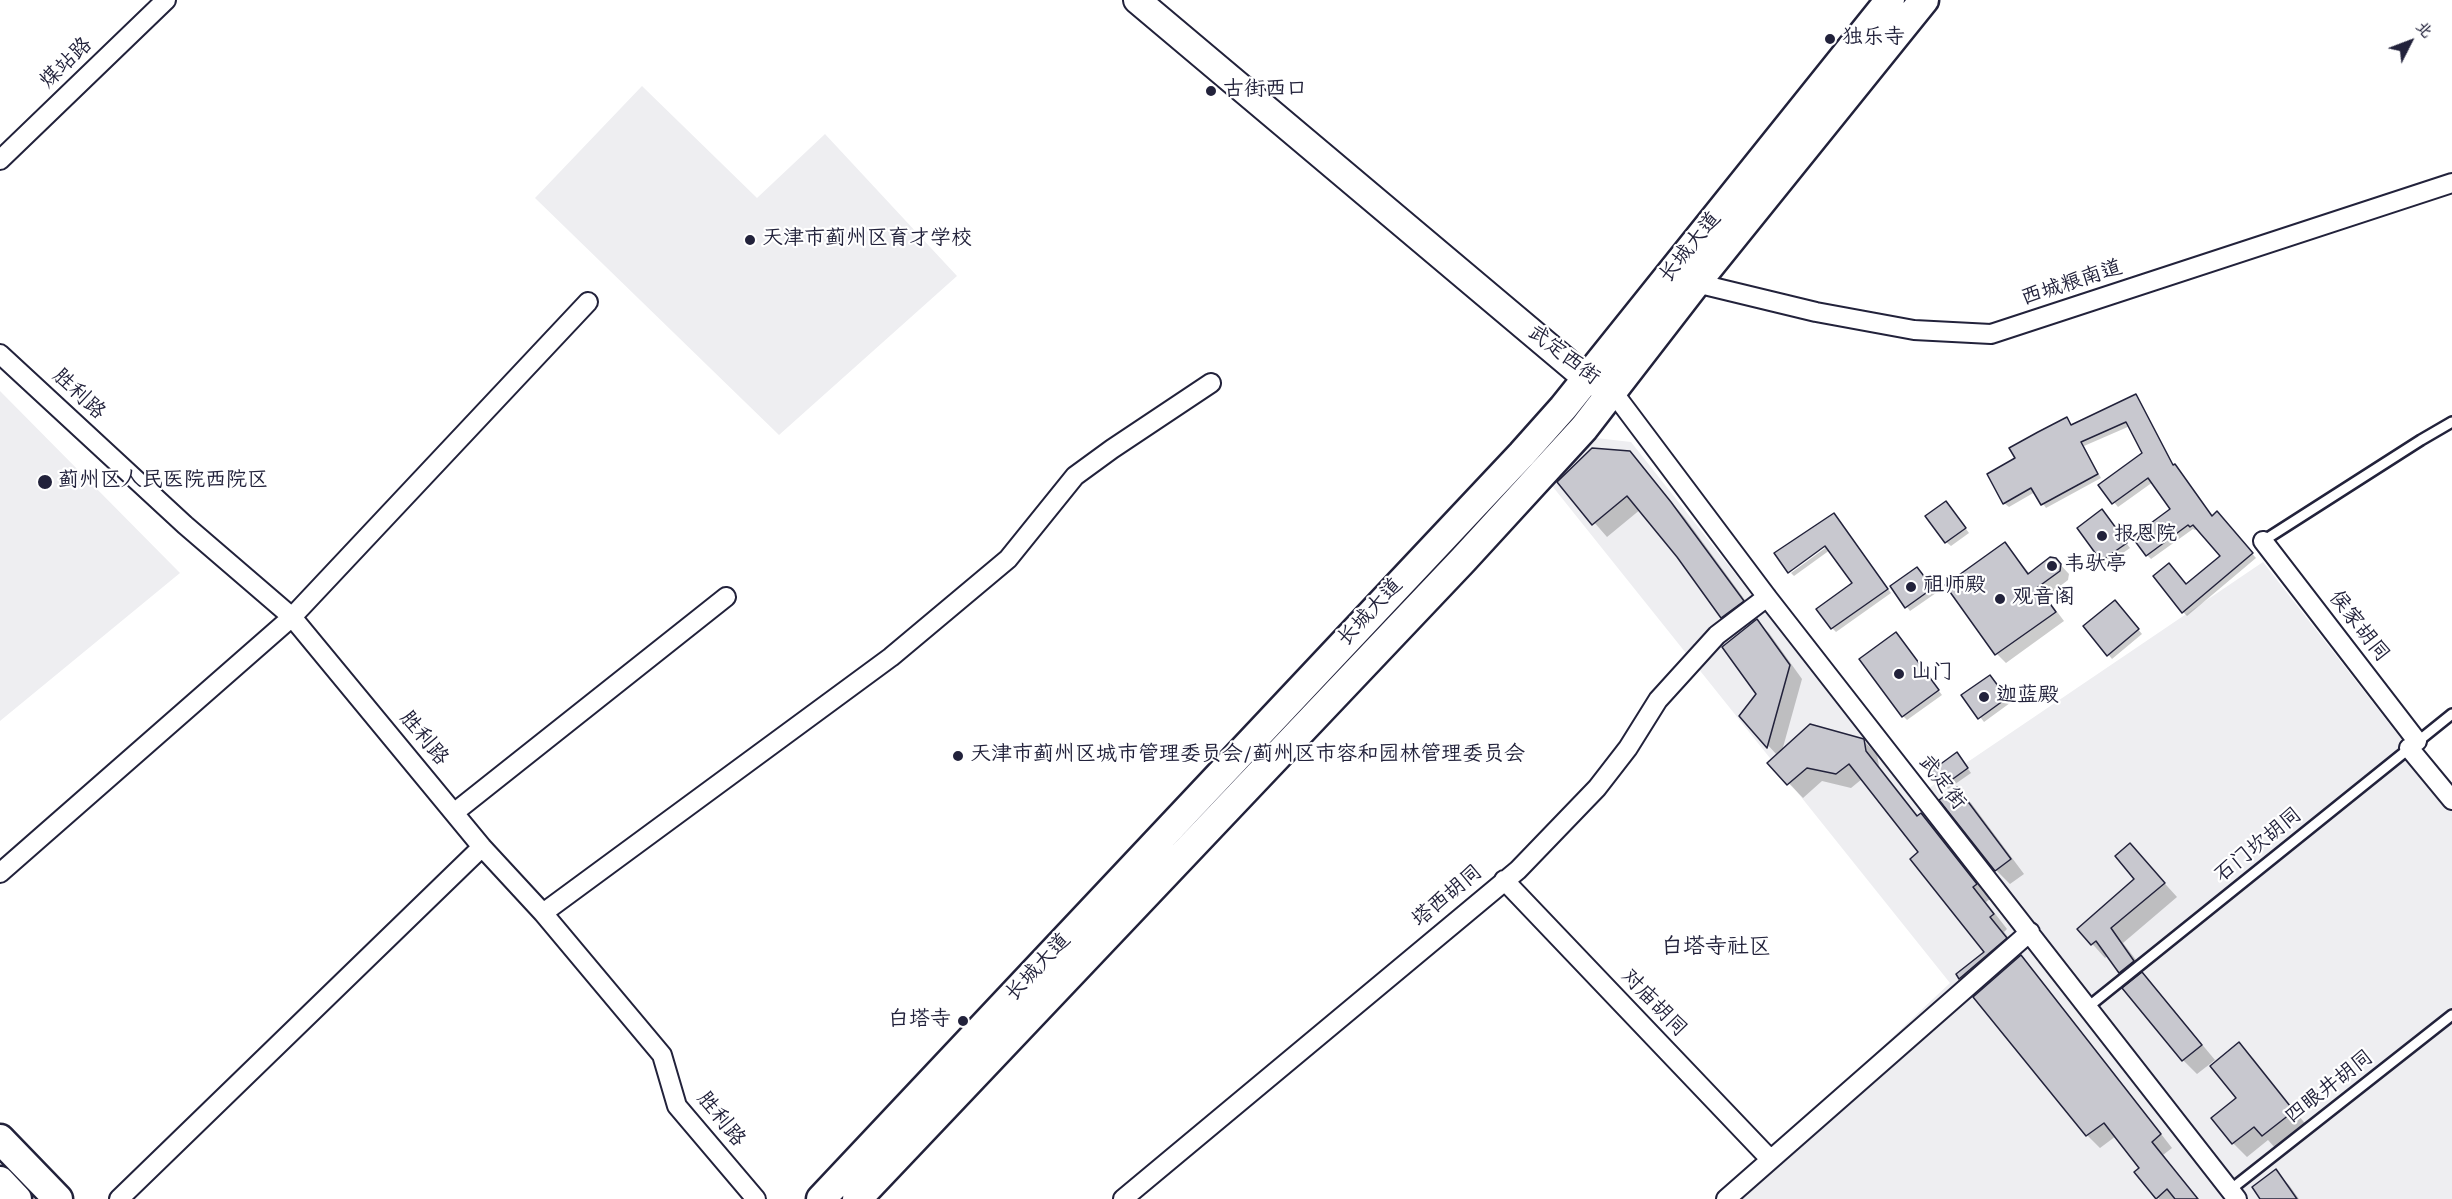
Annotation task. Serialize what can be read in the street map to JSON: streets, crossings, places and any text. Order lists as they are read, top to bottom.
{
  "streets": {
    "main road": ["长城大道"],
    "street": [
      "煤站路",
      "西城粮南道",
      "武定西街",
      "胜利路",
      "侯家胡同",
      "武定街",
      "塔西胡同",
      "对庙胡同"
    ],
    "lane": ["石门坎胡同", "四眼井胡同"]
  },
  "crossings": [
    ["长城大道", "西城粮南道"],
    ["长城大道", "武定西街"],
    ["长城大道", "武定街"],
    ["武定西街", "武定街"],
    ["侯家胡同", "石门坎胡同"],
    ["武定街", "石门坎胡同"],
    ["武定街", "塔西胡同"],
    ["武定街", "四眼井胡同"],
    ["塔西胡同", "对庙胡同"]
  ],
  "districts": ["白塔寺社区"],
  "places": [
    "独乐寺",
    "古街西口",
    "天津市蓟州区育才学校",
    "蓟州区人民医院西院区",
    "报恩院",
    "韦驮亭",
    "祖师殿",
    "观音阁",
    "山门",
    "迦蓝殿",
    "天津市蓟州区城市管理委员会/蓟州区市容和园林管理委员会",
    "白塔寺"
  ],
  "north": "top right"
}
